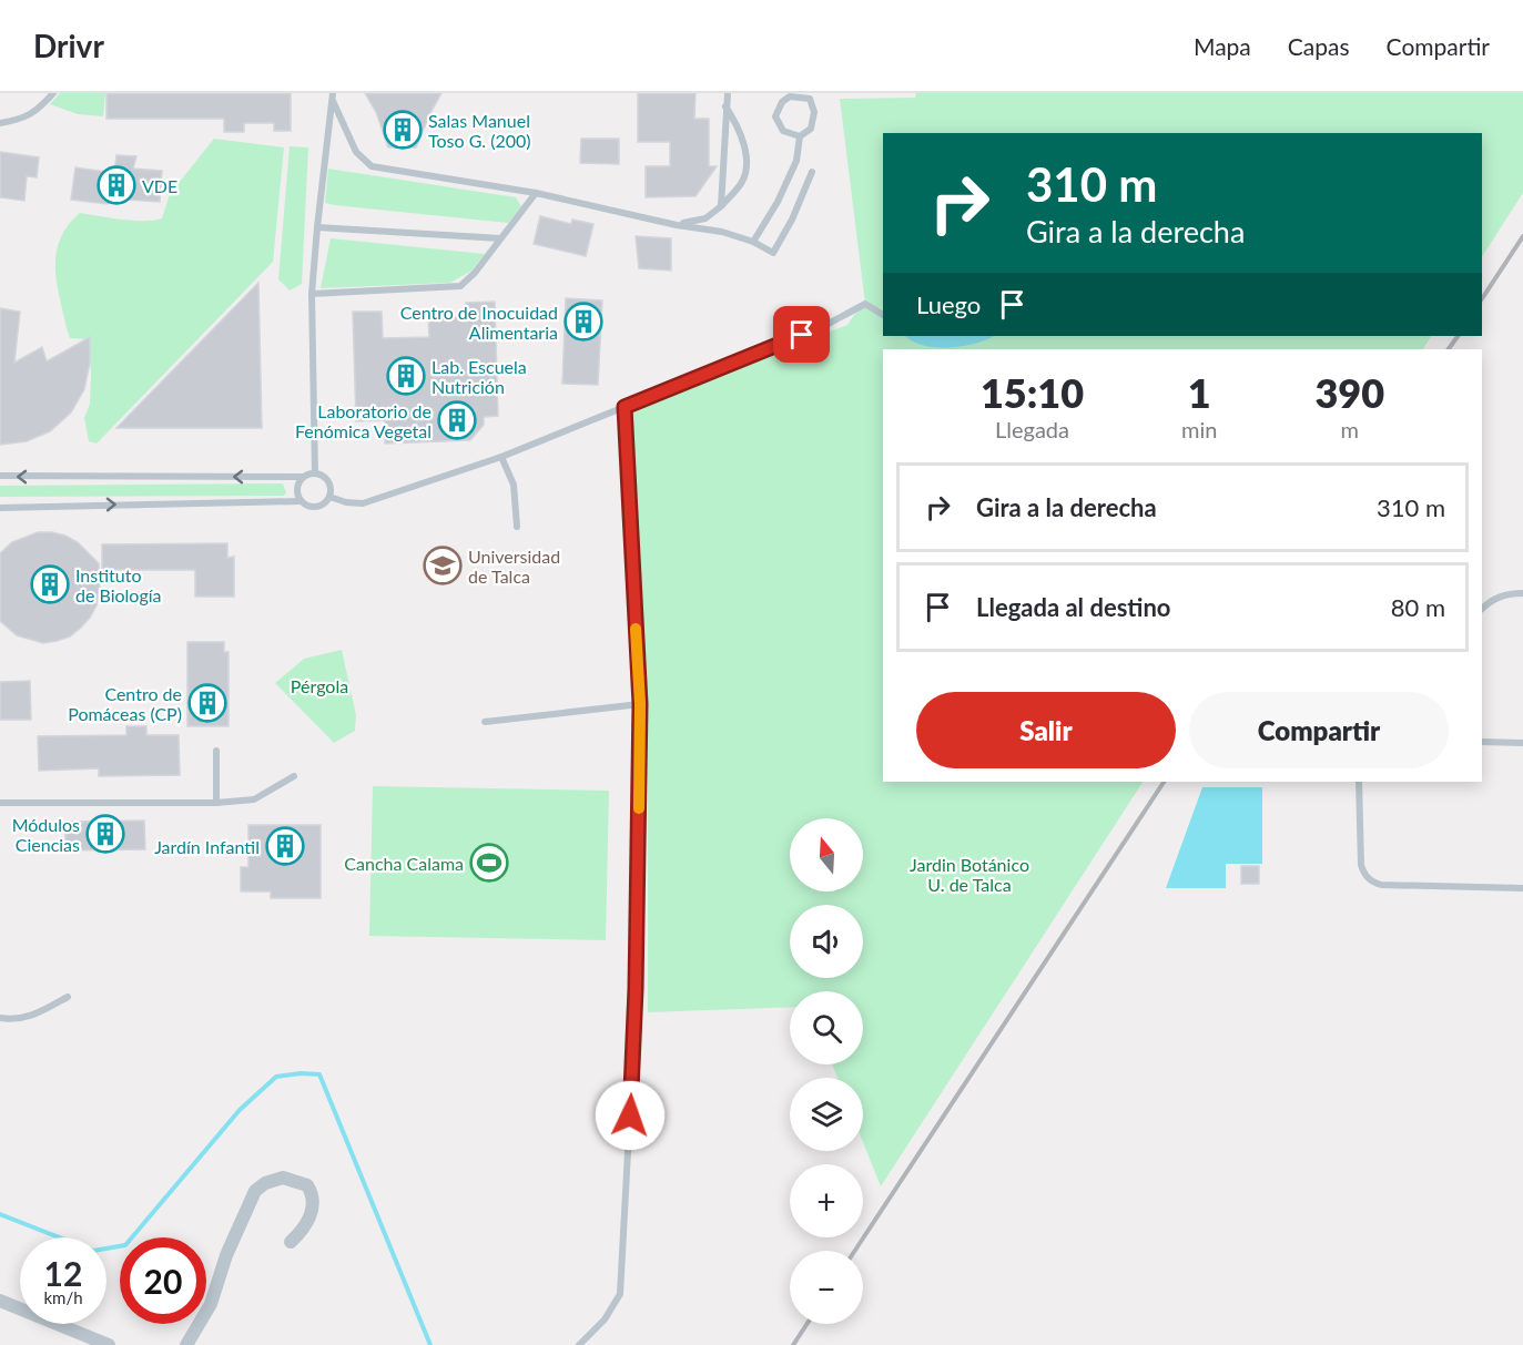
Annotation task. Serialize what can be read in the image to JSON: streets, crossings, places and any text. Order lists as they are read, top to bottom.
{
  "parks": ["Pérgola", "Jardin Botánico U. de Talca"],
  "places": {
    "building": [
      "Salas Manuel Toso G. (200)",
      "VDE",
      "Centro de Inocuidad Alimentaria",
      "Lab. Escuela Nutrición",
      "Laboratorio de Fenómica Vegetal",
      "Instituto de Biología",
      "Centro de Pomáceas (CP)",
      "Módulos Ciencias",
      "Jardín Infantil"
    ],
    "school or university": ["Universidad de Talca"],
    "sports": ["Cancha Calama"]
  },
  "north": "top",
  "page": {
    "header": "Drivr",
    "nav": ["Mapa", "Capas", "Compartir"],
    "turn": ["310 m", "Gira a la derecha"],
    "then": "Luego",
    "eta": [
      "15:10",
      "Llegada",
      "1",
      "min",
      "390",
      "m"
    ],
    "list": [
      {
        "name": "Gira a la derecha",
        "value": "310 m"
      },
      {
        "name": "Llegada al destino",
        "value": "80 m"
      }
    ],
    "buttons": ["Salir", "Compartir"],
    "map_buttons": ["+", "−"],
    "speed": "12 km/h",
    "limit": "20"
  }
}
